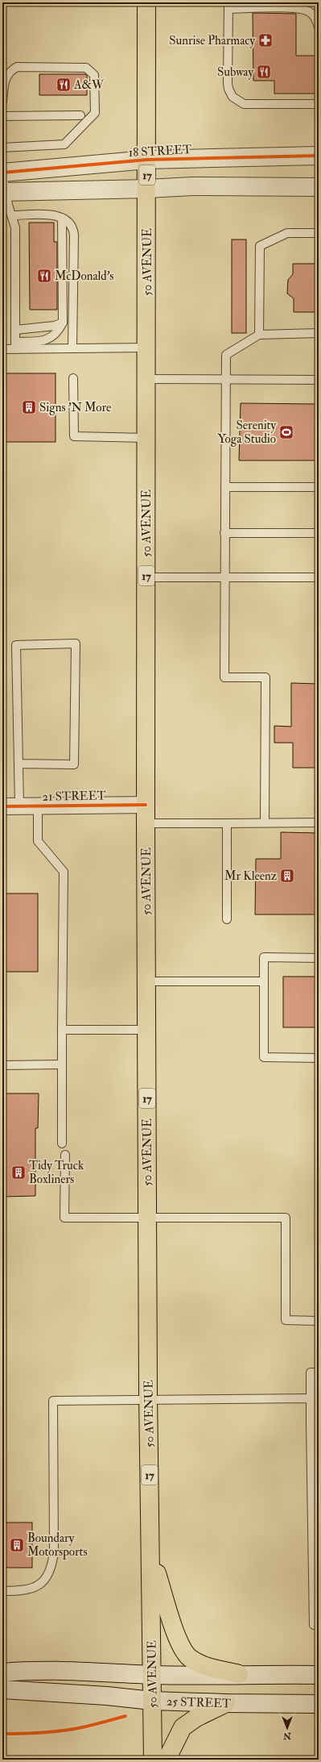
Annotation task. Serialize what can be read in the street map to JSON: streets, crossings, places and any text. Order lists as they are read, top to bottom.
{
  "streets": {
    "main road": [
      "18 STREET",
      "17",
      "50 AVENUE",
      "25 STREET"
    ],
    "street": ["21 STREET"]
  },
  "crossings": [
    ["18 STREET", "50 AVENUE"],
    ["50 AVENUE", "21 STREET"],
    ["50 AVENUE", "25 STREET"]
  ],
  "places": {
    "pharmacy": ["Sunrise Pharmacy"],
    "restaurant": ["Subway", "A&W", "McDonald's"],
    "building": [
      "Signs 'N More",
      "Mr Kleenz",
      "Tidy Truck Boxliners",
      "Boundary Motorsports"
    ],
    "sports": ["Serenity Yoga Studio"]
  },
  "north": "bottom"
}
